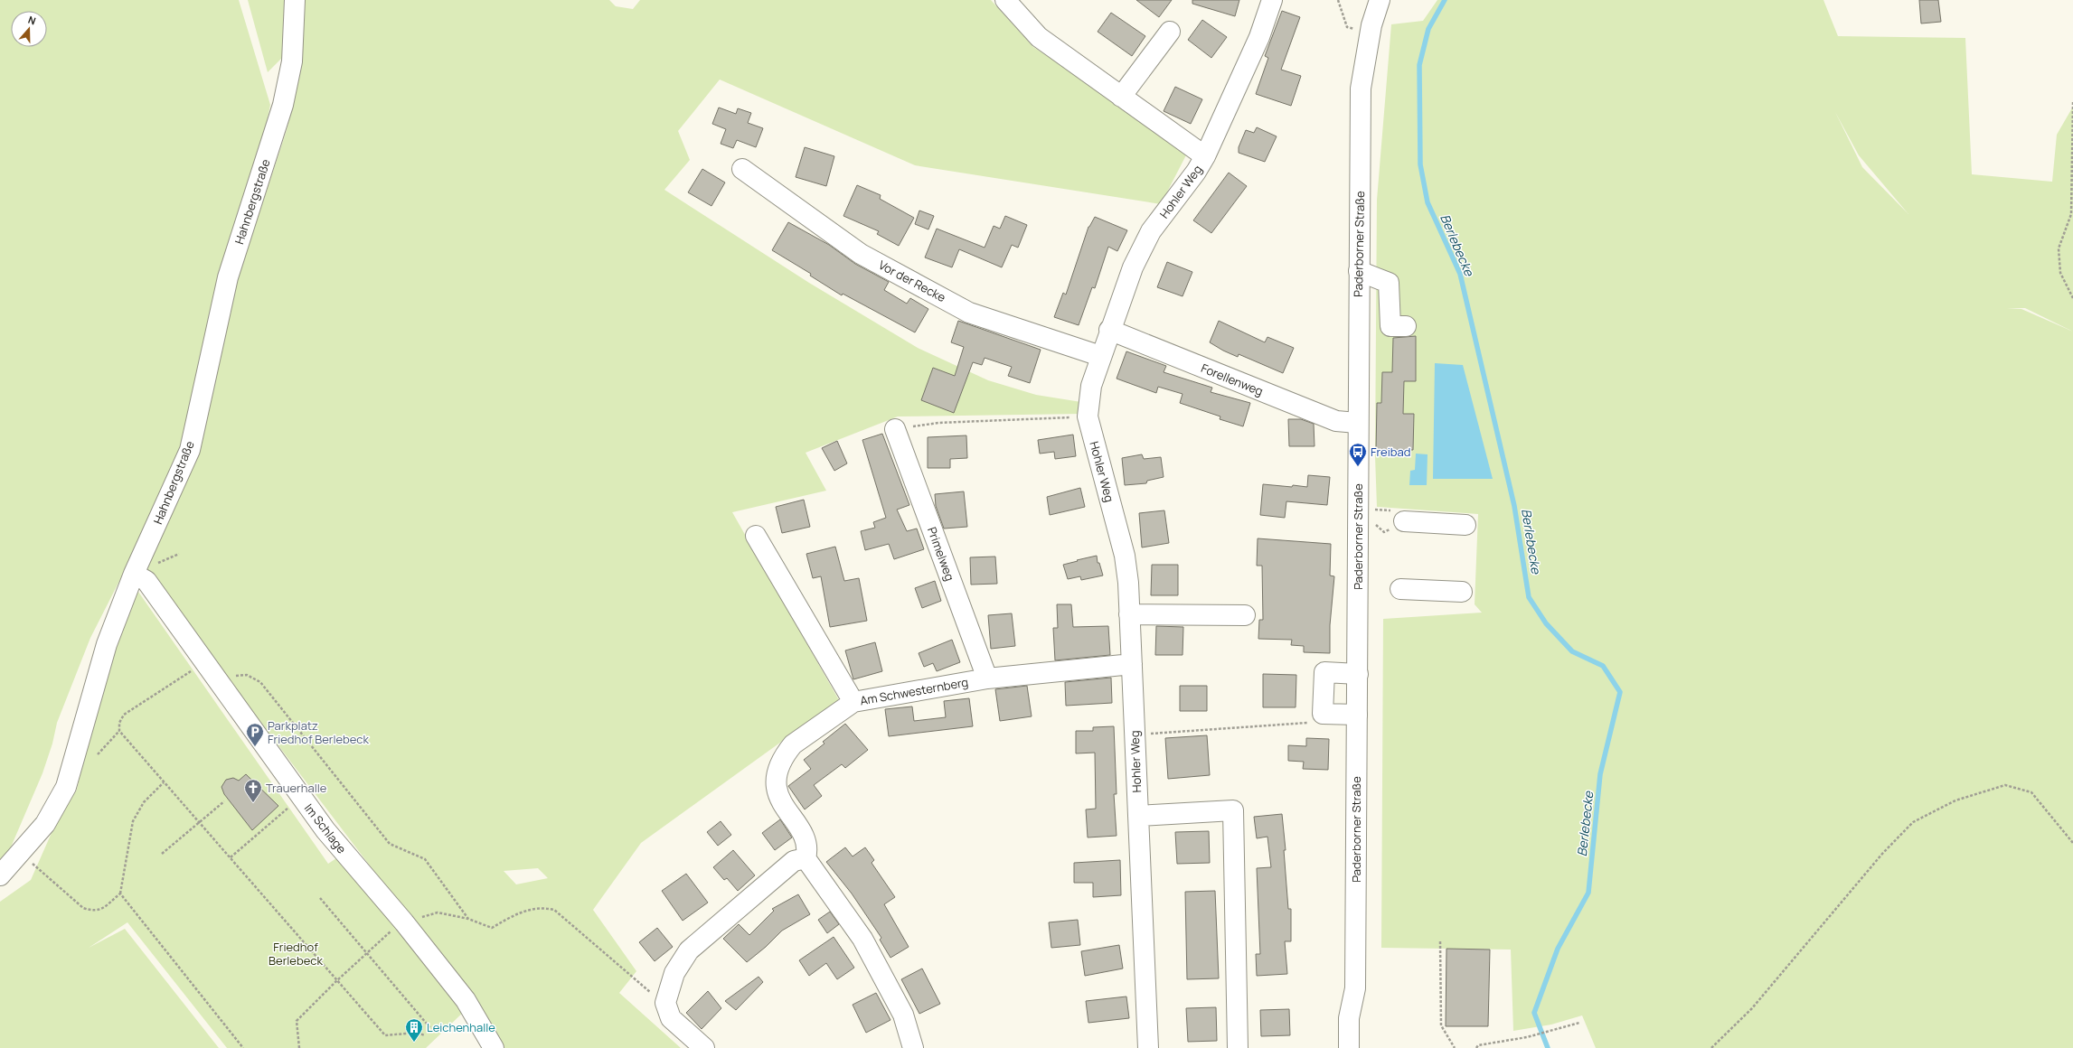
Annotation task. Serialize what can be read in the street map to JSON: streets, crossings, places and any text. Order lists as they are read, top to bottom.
{
  "streets": {
    "street": [
      "Hohler Weg",
      "Hahnbergstraße",
      "Paderborner Straße",
      "Vor der Recke",
      "Forellenweg",
      "Primelweg",
      "Am Schwesternberg",
      "Im Schlage"
    ]
  },
  "crossings": [
    ["Hohler Weg", "Vor der Recke"],
    ["Hohler Weg", "Forellenweg"],
    ["Hohler Weg", "Am Schwesternberg"],
    ["Hahnbergstraße", "Im Schlage"],
    ["Paderborner Straße", "Forellenweg"],
    ["Primelweg", "Am Schwesternberg"]
  ],
  "water": ["Berlebecke"],
  "parks": ["Friedhof Berlebeck"],
  "places": {
    "bus stop": ["Freibad"],
    "parking": ["Parkplatz Friedhof Berlebeck"],
    "church": ["Trauerhalle"],
    "building": ["Leichenhalle"]
  },
  "north": "top"
}
